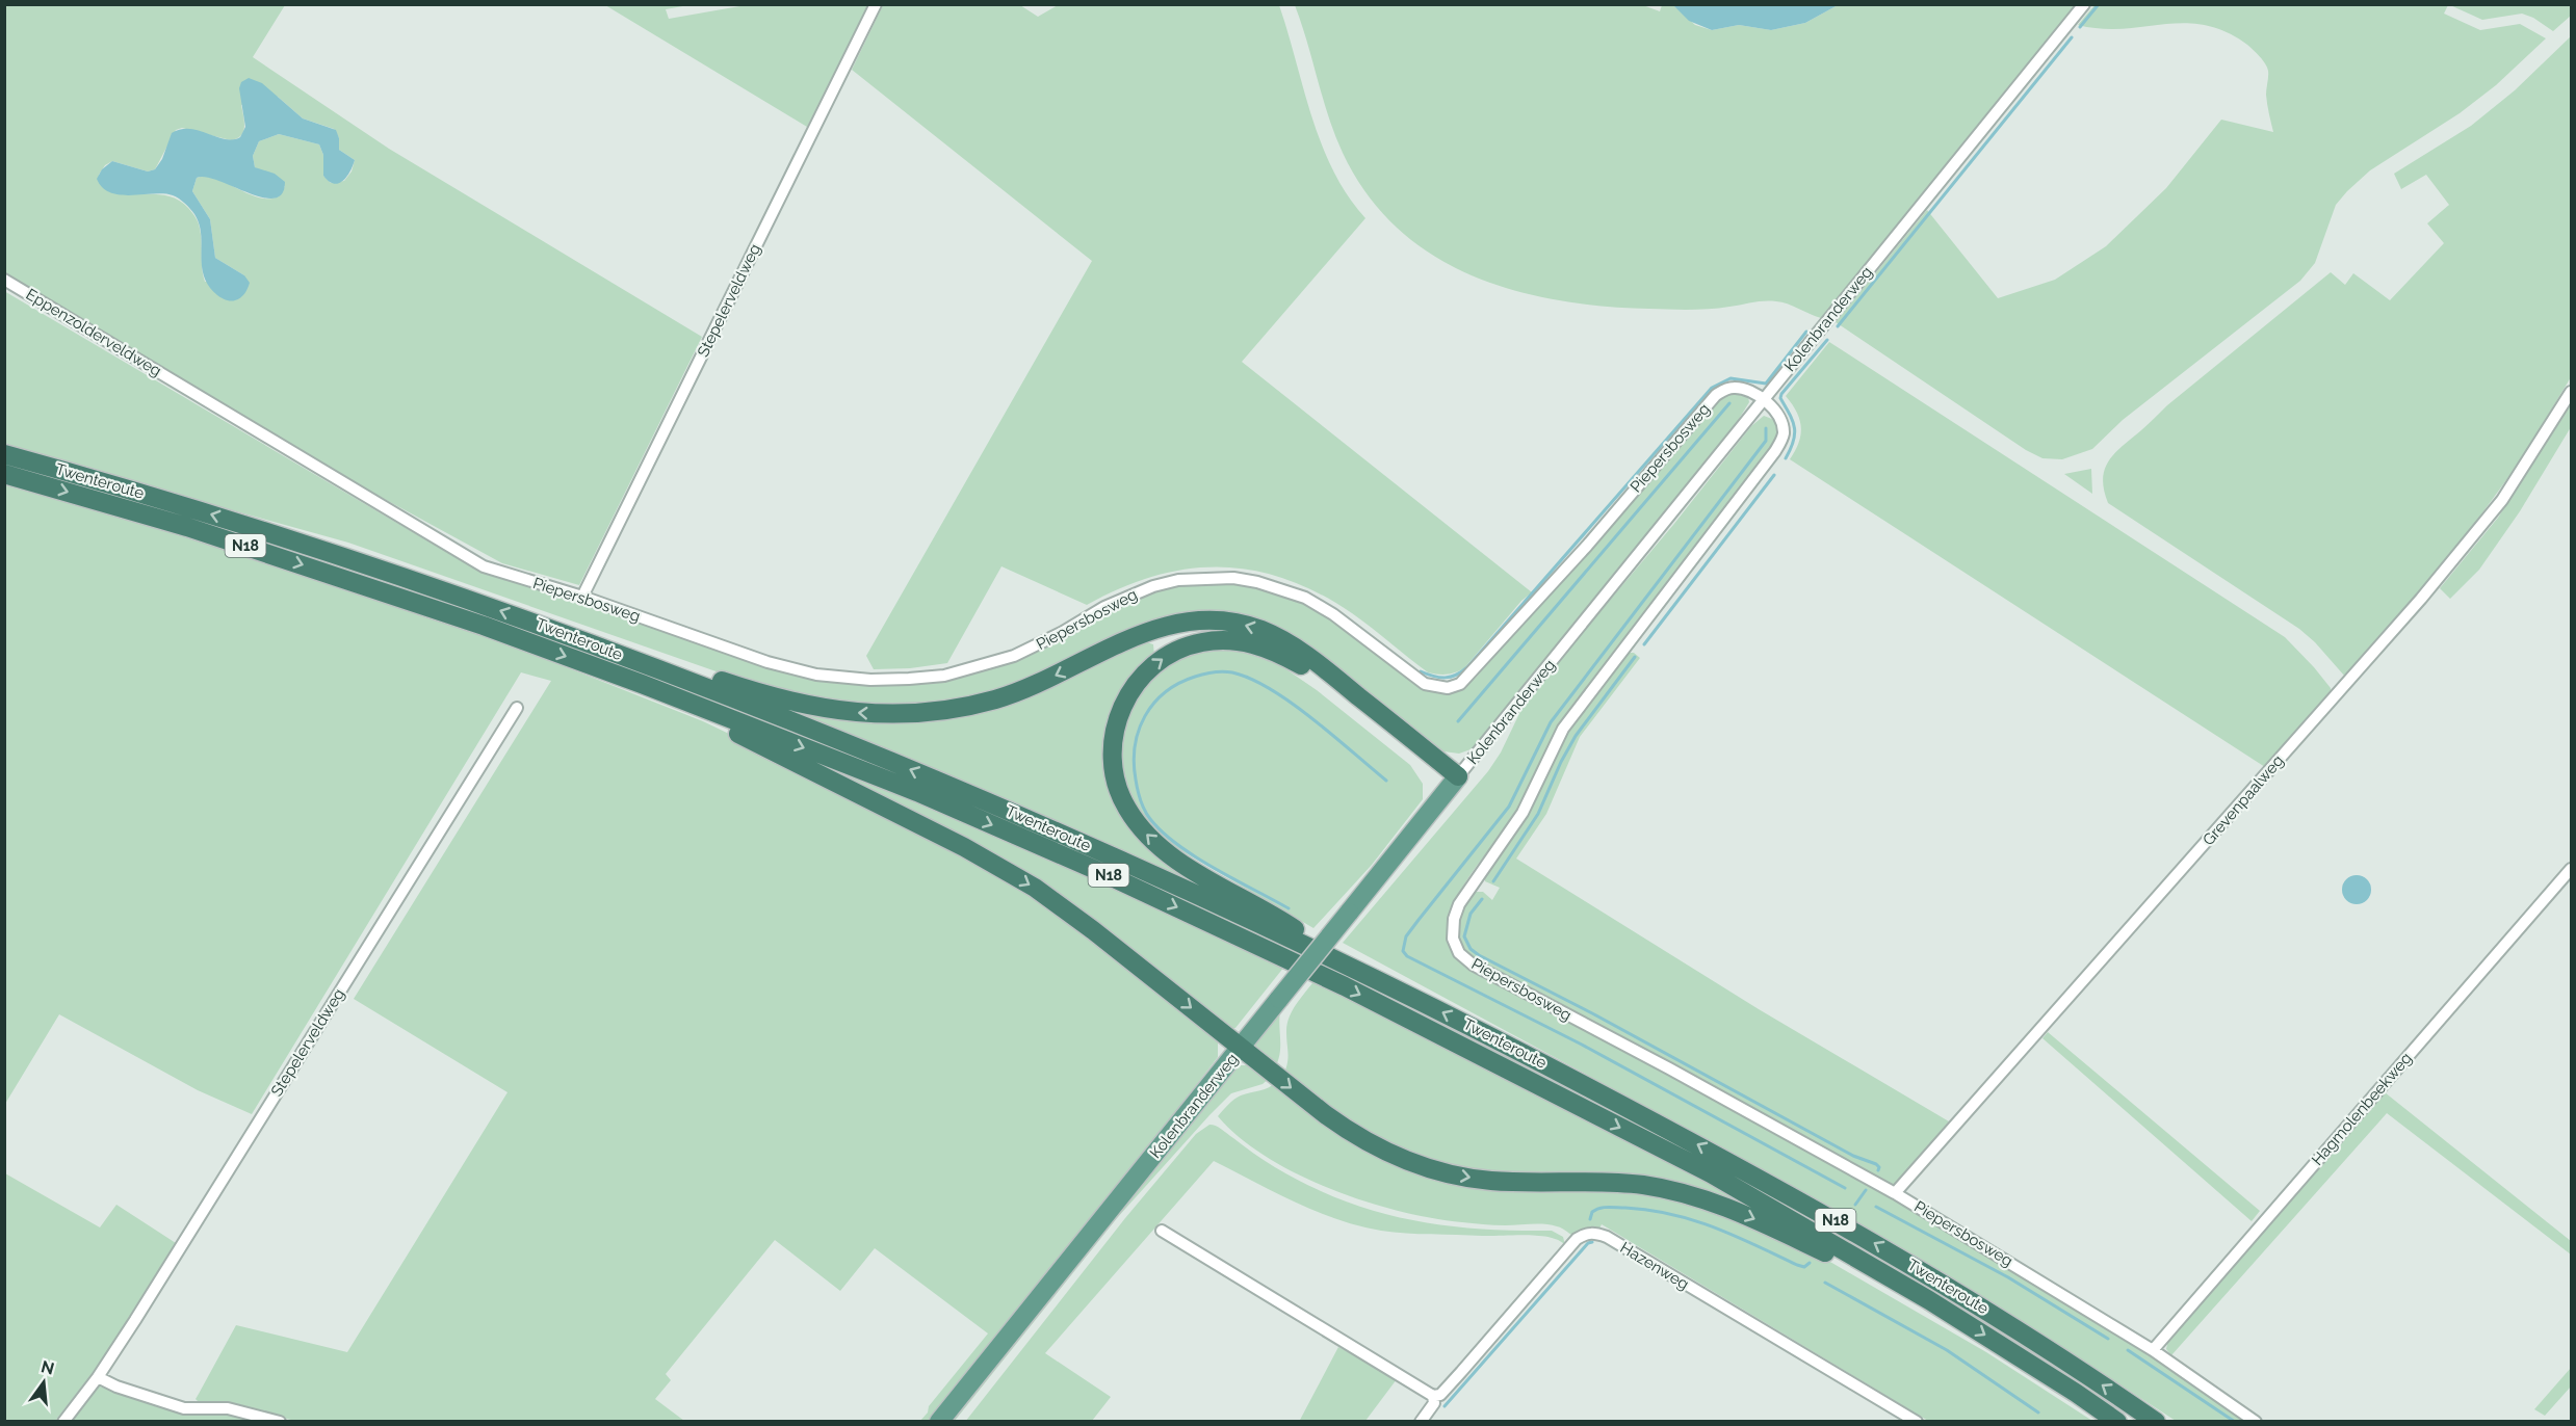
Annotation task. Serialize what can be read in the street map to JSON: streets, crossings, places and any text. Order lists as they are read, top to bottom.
{
  "streets": {
    "highway": ["Twenteroute", "N18"],
    "main road": ["Kolenbranderweg"],
    "street": [
      "Stepelerveldweg",
      "Eppenzolderveldweg",
      "Piepersbosweg",
      "Grevenpaalweg",
      "Hagmolenbeekweg",
      "Hazenweg"
    ]
  },
  "crossings": [
    ["Stepelerveldweg", "Piepersbosweg"],
    ["Kolenbranderweg", "Piepersbosweg"],
    ["Kolenbranderweg", "N18"],
    ["Eppenzolderveldweg", "Piepersbosweg"],
    ["Piepersbosweg", "Grevenpaalweg"],
    ["Piepersbosweg", "Hagmolenbeekweg"],
    ["Twenteroute", "N18"]
  ],
  "north": "top"
}
